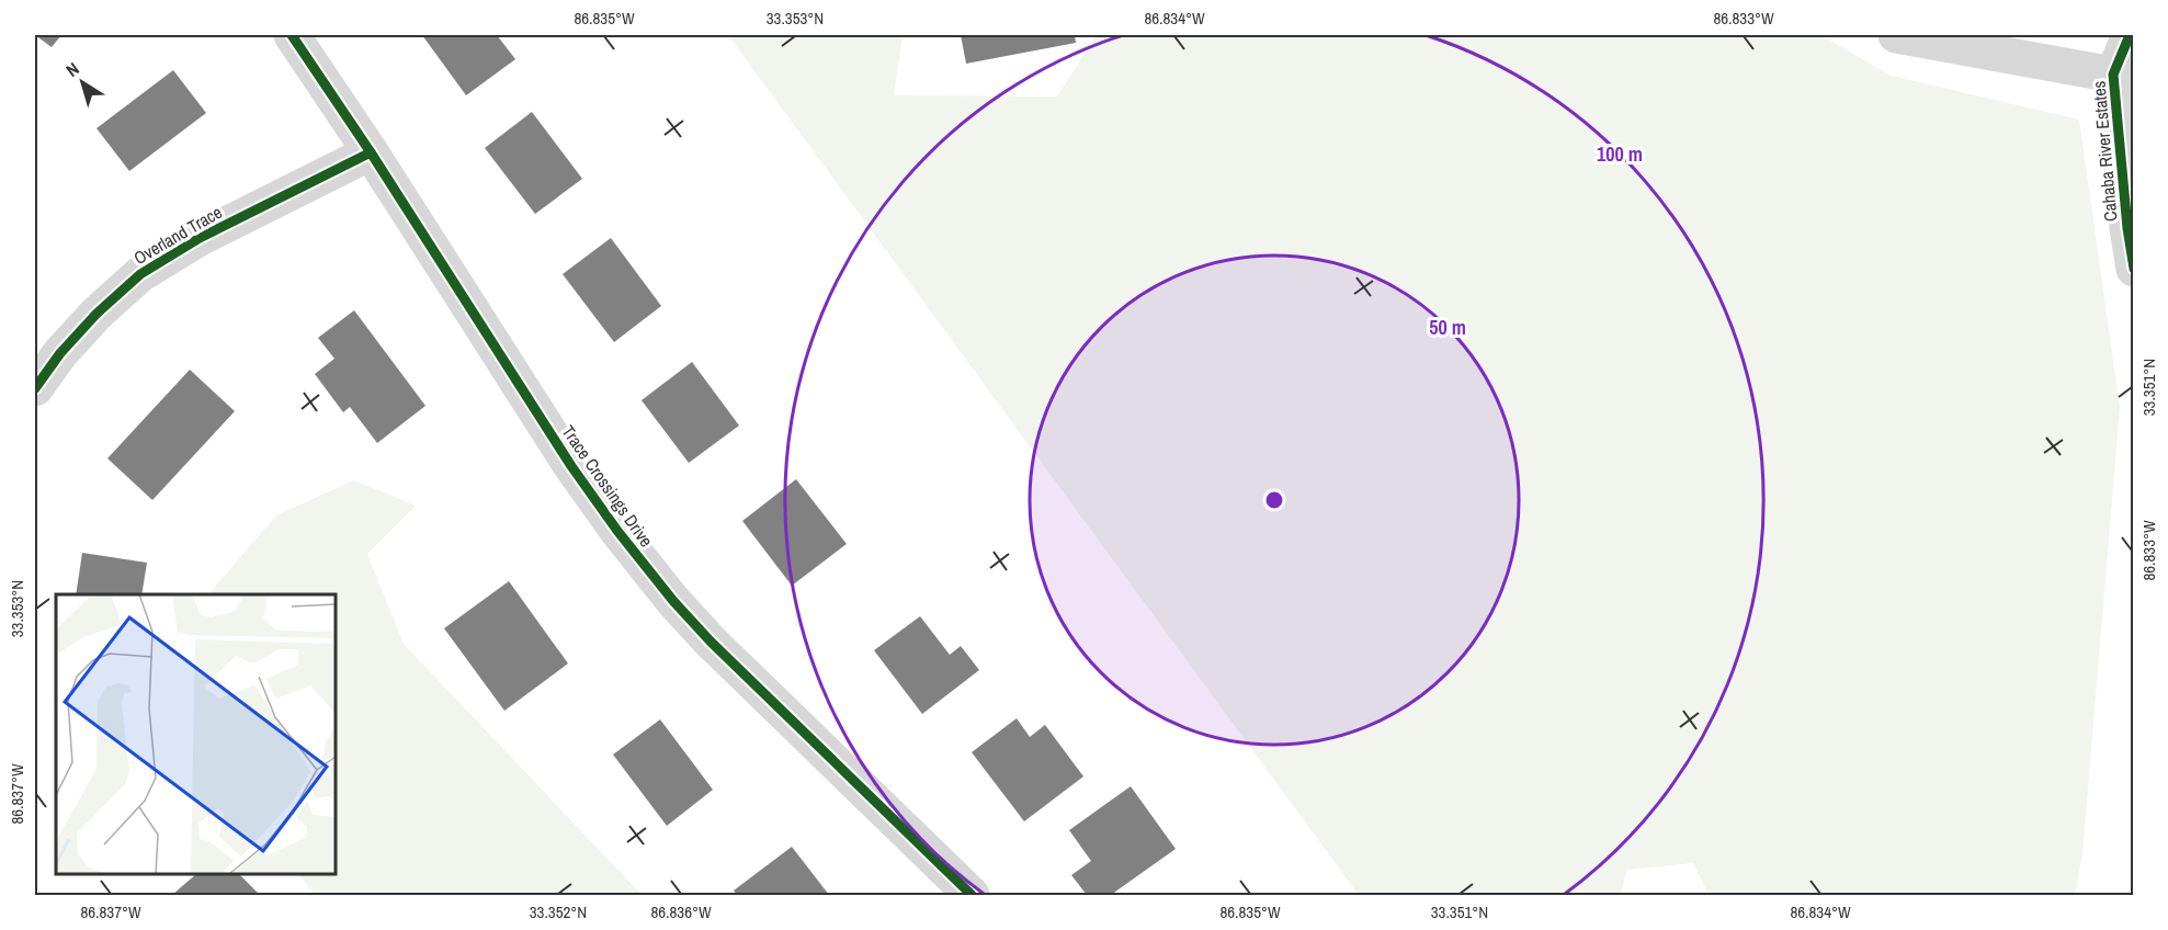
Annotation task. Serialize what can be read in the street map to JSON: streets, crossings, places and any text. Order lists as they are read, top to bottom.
{
  "streets": {
    "street": ["Cahaba River Estates", "Overland Trace", "Trace Crossings Drive"]
  },
  "crossings": [
    ["Overland Trace", "Trace Crossings Drive"]
  ],
  "north": "top left",
  "coordinates": [
    "86.835°W",
    "33.353°N",
    "86.834°W",
    "86.833°W",
    "33.351°N",
    "86.837°W",
    "33.352°N",
    "86.836°W"
  ],
  "rings": ["100 m", "50 m"]
}
